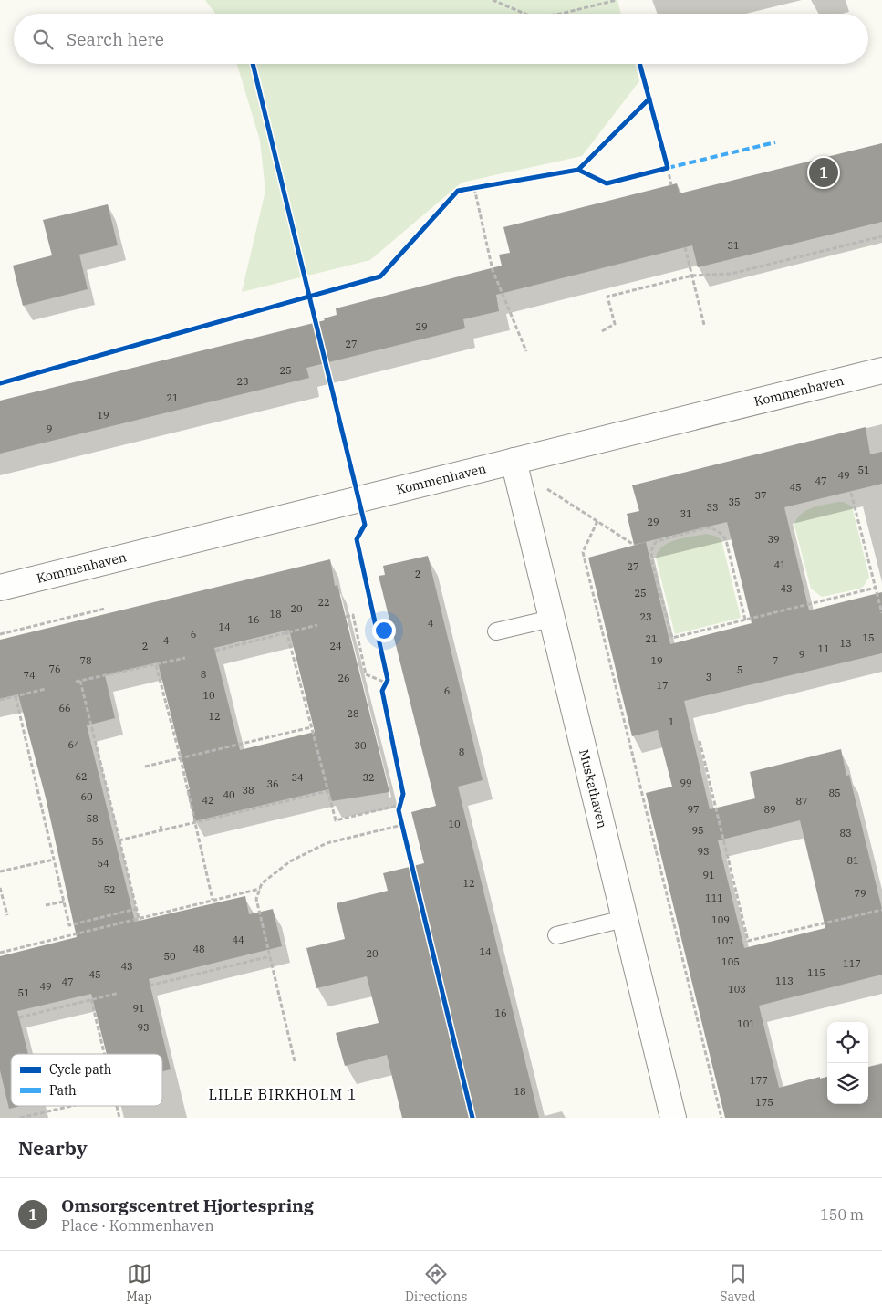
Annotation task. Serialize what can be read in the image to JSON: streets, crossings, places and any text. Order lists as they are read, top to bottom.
{
  "streets": {
    "street": ["Kommenhaven", "Muskathaven"]
  },
  "crossings": [
    ["Kommenhaven", "Muskathaven"]
  ],
  "districts": ["LILLE BIRKHOLM 1"],
  "house_numbers": [
    "31",
    "29",
    "27",
    "25",
    "23",
    "21",
    "19",
    "9",
    "51",
    "49",
    "47",
    "45",
    "37",
    "35",
    "33",
    "31",
    "29",
    "39",
    "41",
    "27",
    "2",
    "43",
    "25",
    "22",
    "20",
    "18",
    "23",
    "16",
    "4",
    "14",
    "6",
    "15",
    "21",
    "4",
    "13",
    "2",
    "24",
    "11",
    "9",
    "78",
    "19",
    "7",
    "76",
    "5",
    "8",
    "74",
    "3",
    "26",
    "17",
    "6",
    "10",
    "66",
    "28",
    "12",
    "1",
    "64",
    "30",
    "8",
    "62",
    "34",
    "32",
    "99",
    "36",
    "38",
    "85",
    "40",
    "60",
    "42",
    "87",
    "97",
    "89",
    "58",
    "10",
    "95",
    "83",
    "56",
    "93",
    "81",
    "54",
    "91",
    "12",
    "52",
    "79",
    "111",
    "109",
    "44",
    "107",
    "48",
    "14",
    "20",
    "50",
    "105",
    "117",
    "43",
    "115",
    "45",
    "113",
    "47",
    "49",
    "103",
    "51",
    "91",
    "16",
    "101",
    "93",
    "177",
    "18",
    "175"
  ],
  "legend": ["Cycle path", "Path"],
  "page": {
    "search": "Search here",
    "pins": "1",
    "heading": "Nearby",
    "list": [
      {
        "mark": "1",
        "name": "Omsorgscentret Hjortespring",
        "note": "Place · Kommenhaven",
        "value": "150 m"
      }
    ],
    "nav": ["Map", "Directions", "Saved"]
  }
}
